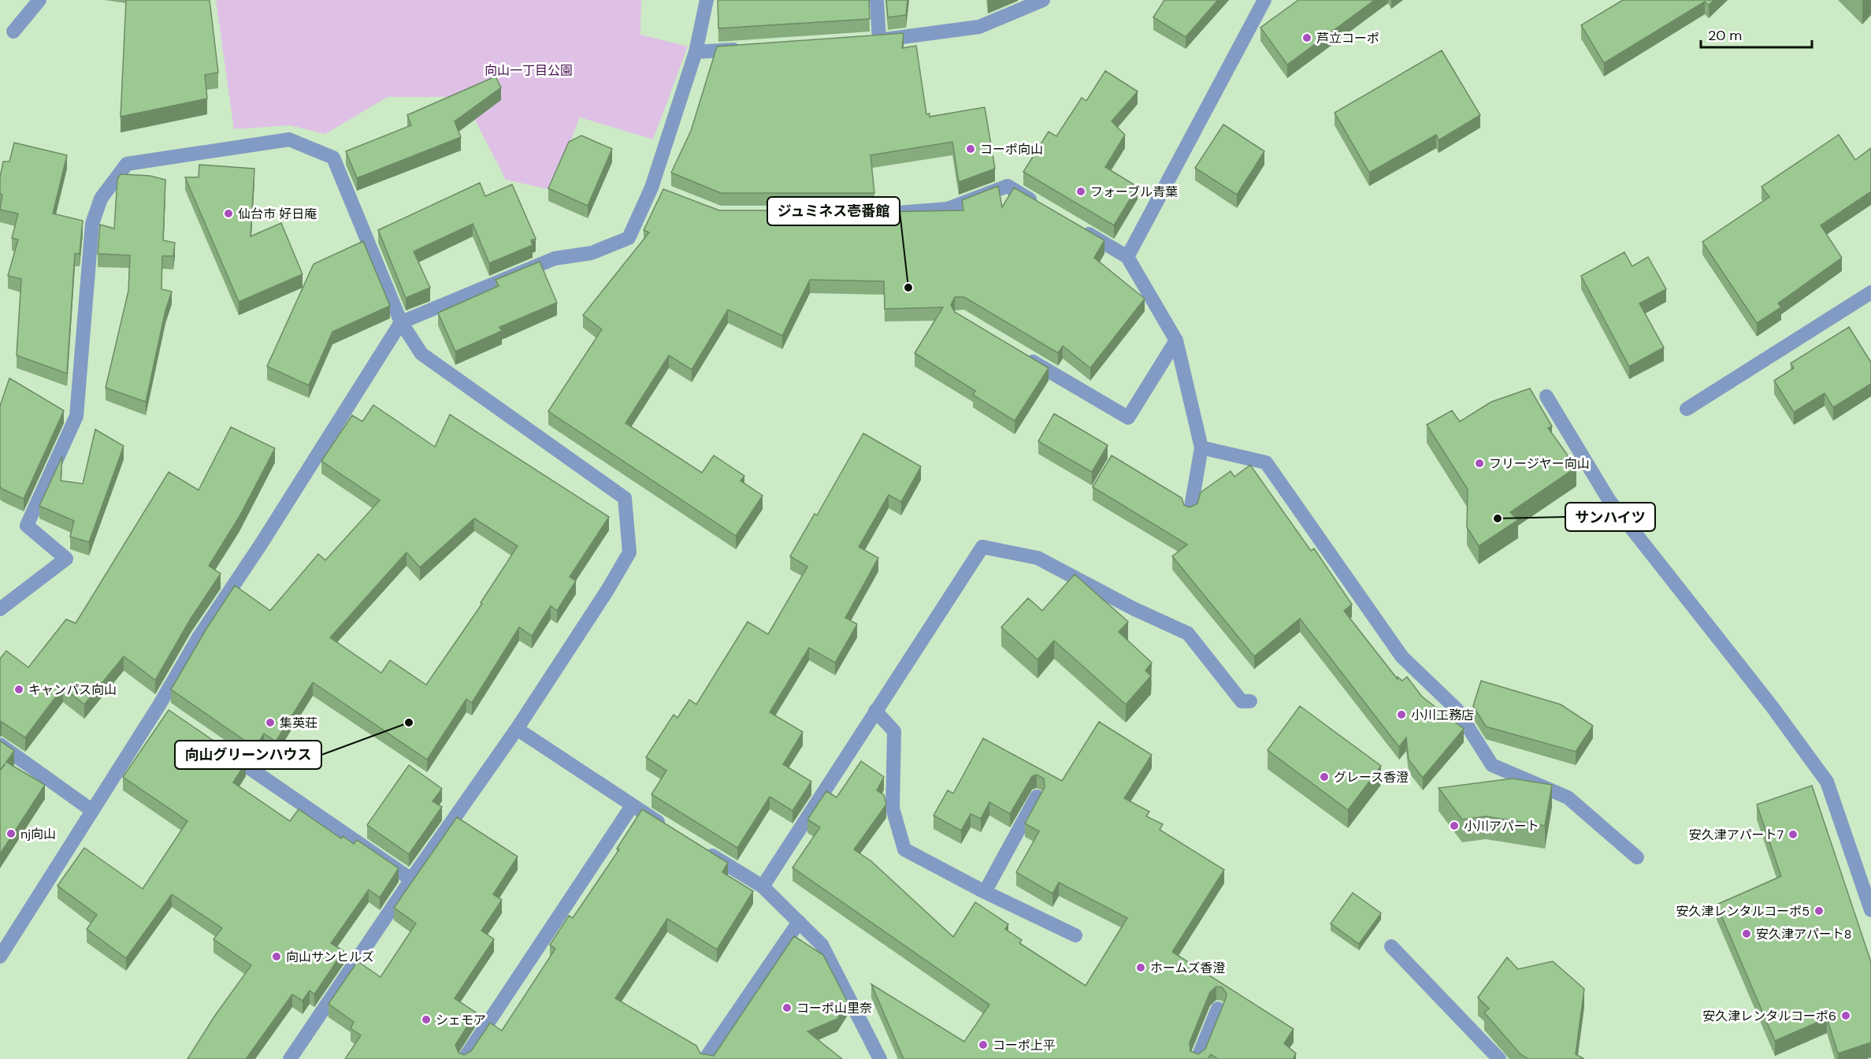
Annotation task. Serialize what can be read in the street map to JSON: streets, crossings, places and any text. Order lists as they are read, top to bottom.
{
  "parks": ["向山一丁目公園"],
  "places": [
    "芦立コーポ",
    "コーポ向山",
    "フォーブル青葉",
    "仙台市 好日庵",
    "ジュミネス壱番館",
    "フリージヤー向山",
    "サンハイツ",
    "キャンパス向山",
    "小川工務店",
    "集英荘",
    "向山グリーンハウス",
    "グレース香澄",
    "小川アパート",
    "nj向山",
    "安久津アパート7",
    "安久津レンタルコーポ5",
    "安久津アパート8",
    "向山サンヒルズ",
    "ホームズ香澄",
    "コーポ山里奈",
    "安久津レンタルコーポ6",
    "シェモア",
    "コーポ上平"
  ],
  "scale_bar": "20 m"
}
